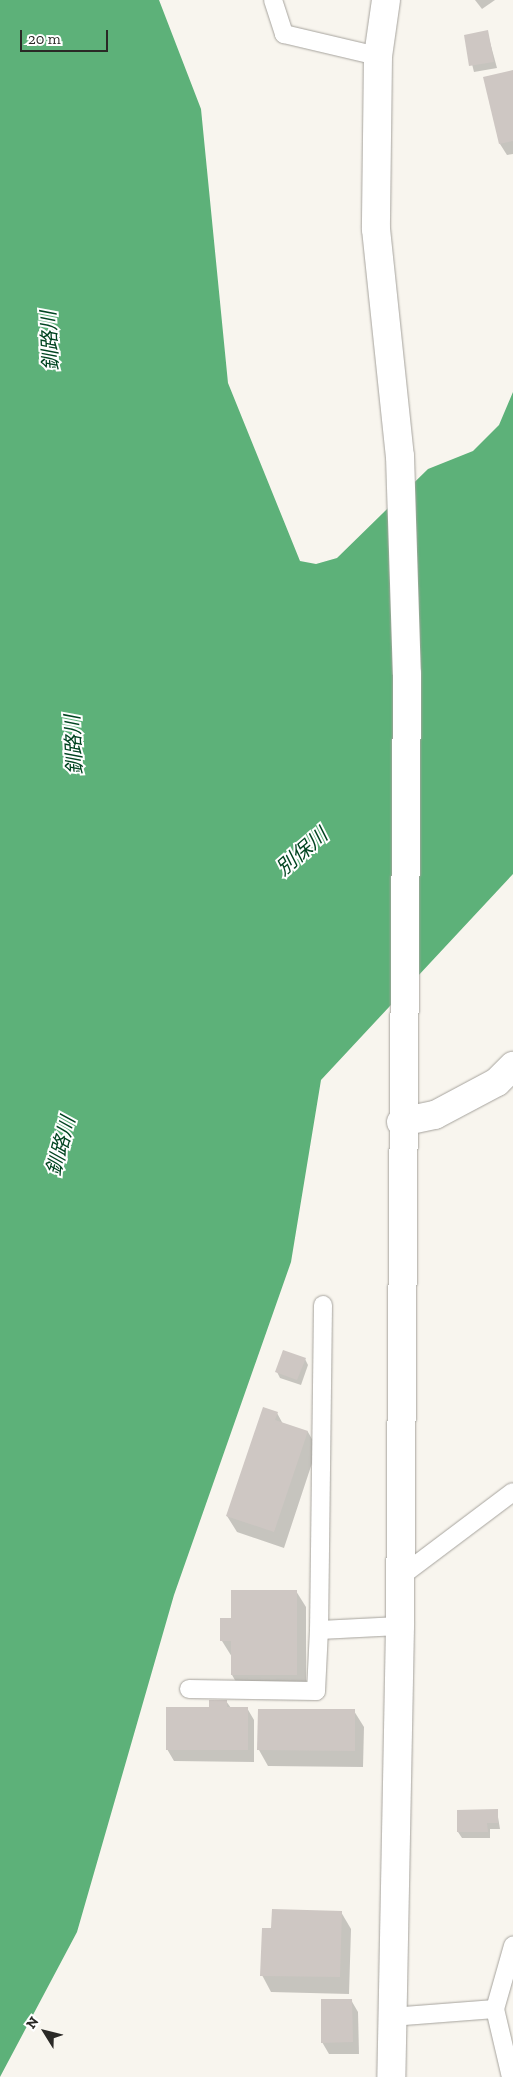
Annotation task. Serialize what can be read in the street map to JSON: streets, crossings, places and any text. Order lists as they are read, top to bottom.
{
  "water": ["釧路川", "別保川"],
  "scale_bar": "20 m",
  "north": "top left"
}
